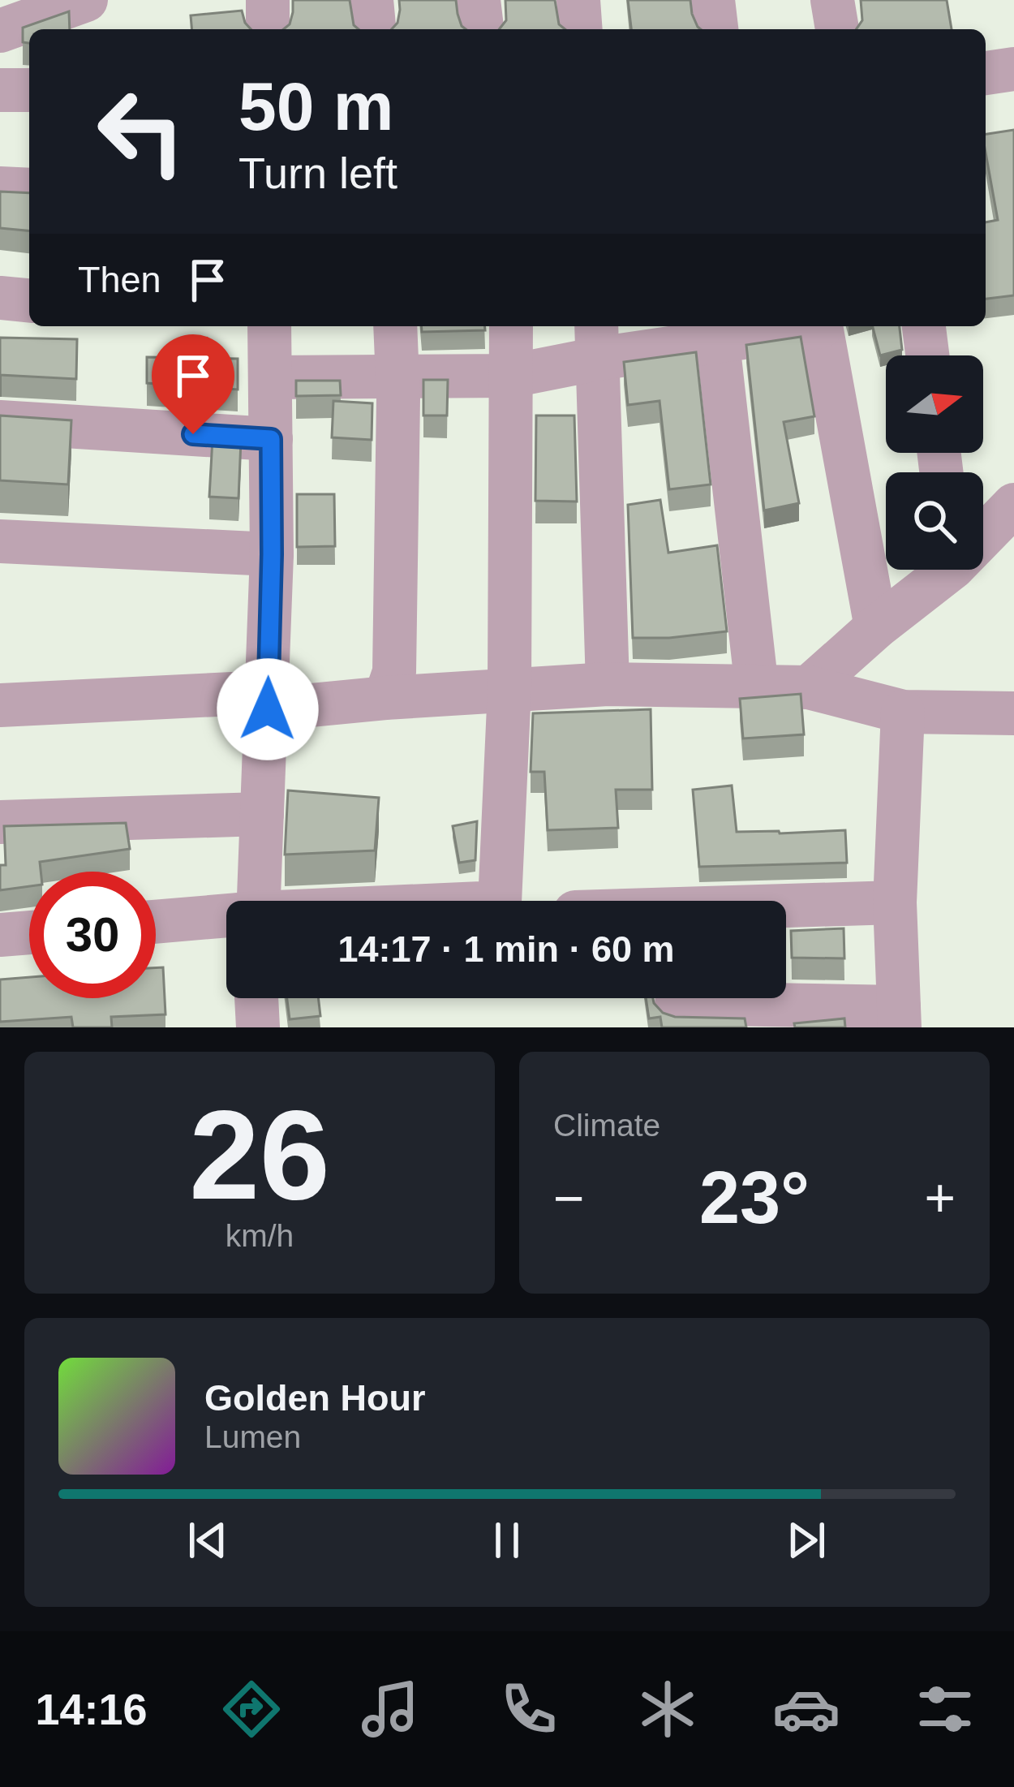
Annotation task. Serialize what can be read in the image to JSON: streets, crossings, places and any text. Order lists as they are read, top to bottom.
{
  "north": "right",
  "page": {
    "turn": ["50 m", "Turn left"],
    "then": "Then",
    "limit": "30",
    "trip": "14:17 · 1 min · 60 m",
    "tile": [
      ["26", "km/h"],
      "Climate"
    ],
    "heat": ["−", "23°", "+"],
    "song": ["Golden Hour", "Lumen"],
    "tabs": "14:16"
  }
}
